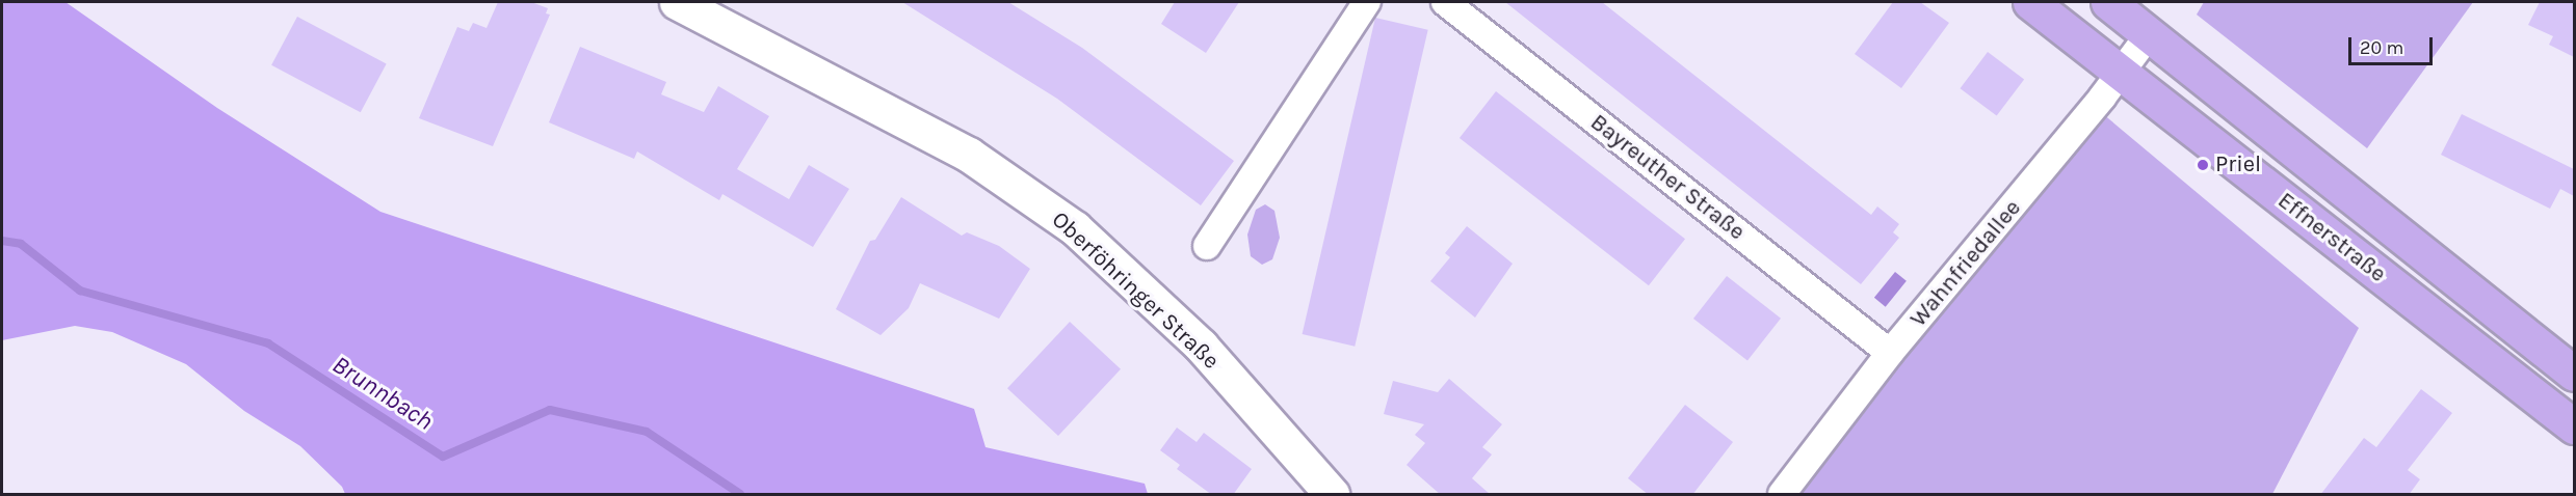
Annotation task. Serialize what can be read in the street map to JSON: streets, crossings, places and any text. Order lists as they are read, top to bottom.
{
  "streets": {
    "main road": ["Effnerstraße", "Oberföhringer Straße"],
    "street": ["Bayreuther Straße", "Wahnfriedallee"]
  },
  "crossings": [
    ["Bayreuther Straße", "Wahnfriedallee"],
    ["Effnerstraße", "Wahnfriedallee"]
  ],
  "water": ["Brunnbach"],
  "places": ["Priel"],
  "scale_bar": "20 m"
}
